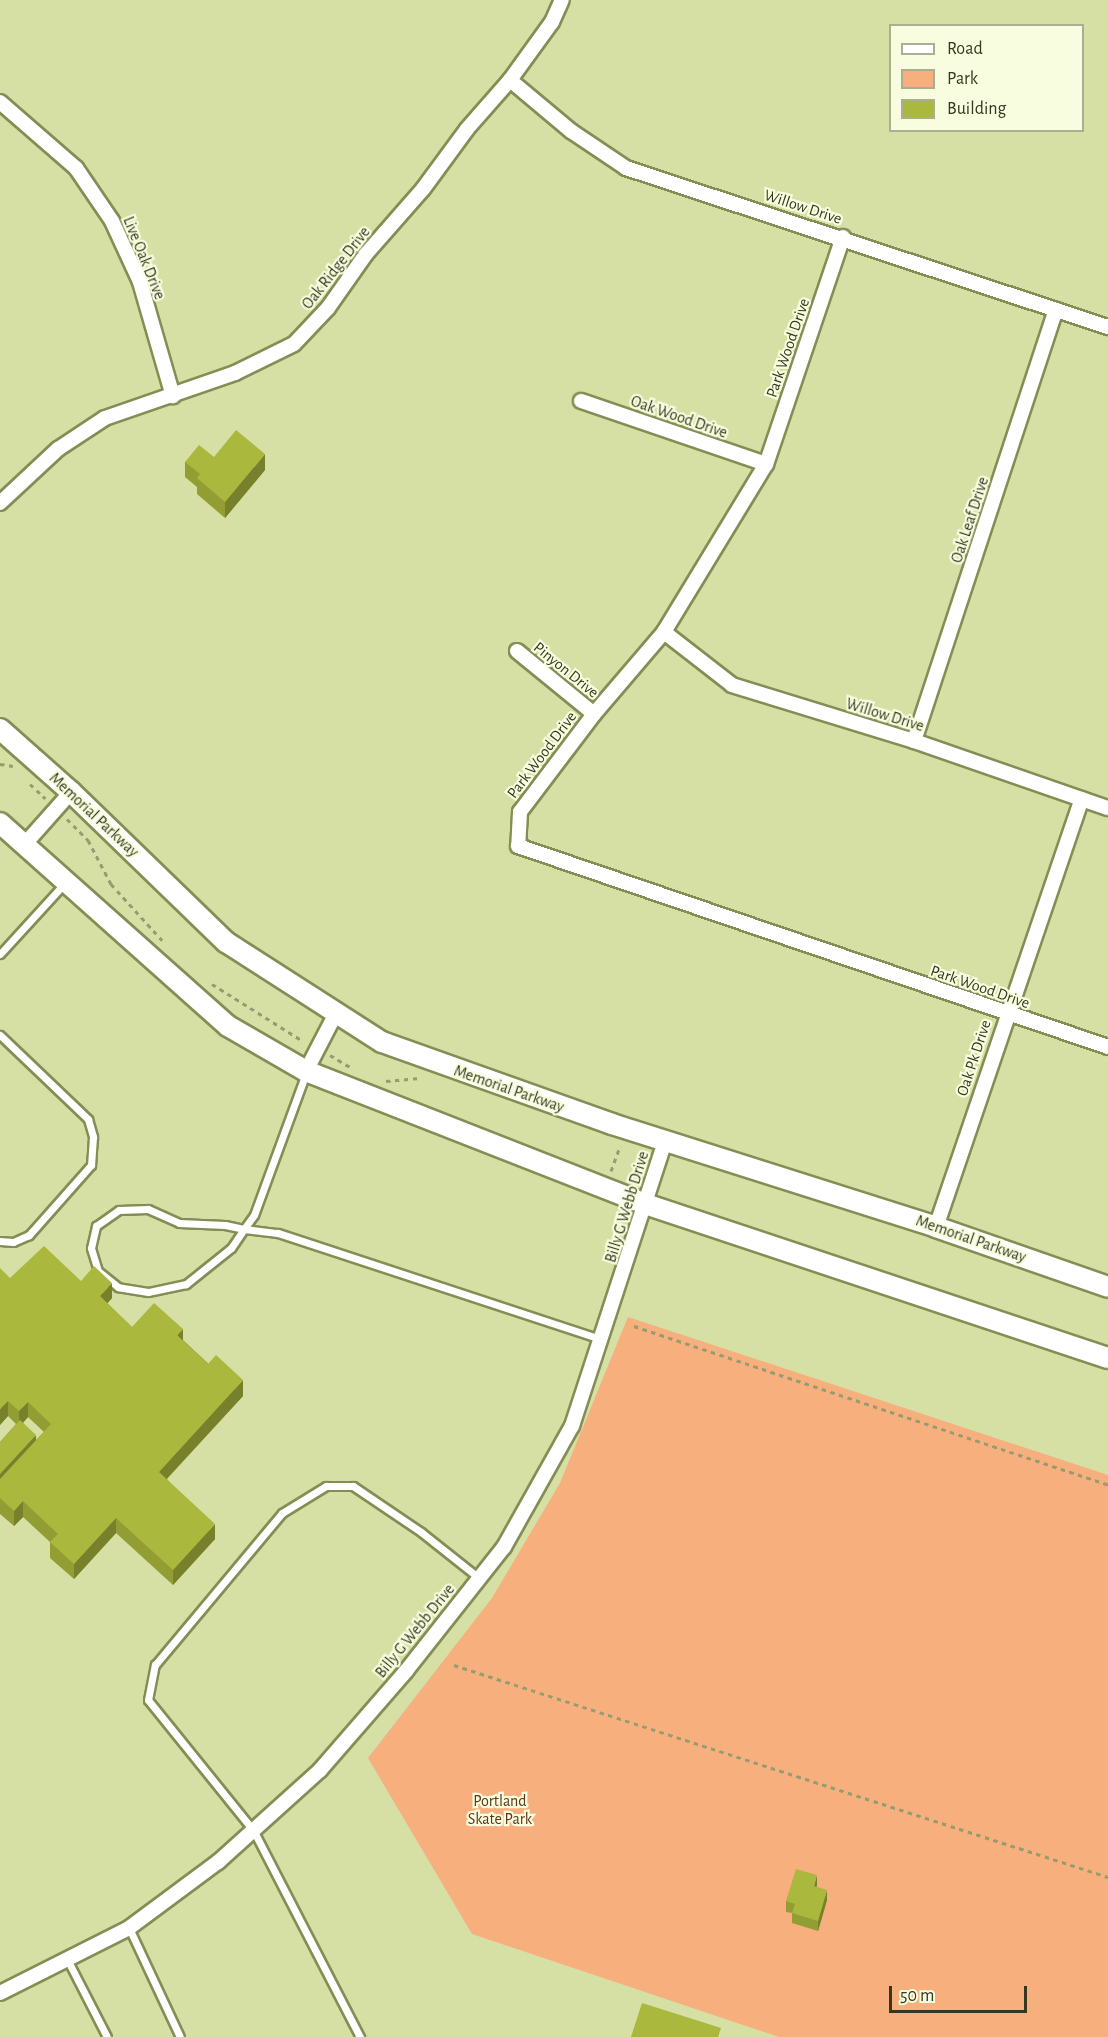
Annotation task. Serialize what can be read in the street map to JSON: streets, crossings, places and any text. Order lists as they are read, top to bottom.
{
  "streets": {
    "street": [
      "Willow Drive",
      "Live Oak Drive",
      "Oak Ridge Drive",
      "Park Wood Drive",
      "Oak Wood Drive",
      "Oak Leaf Drive",
      "Pinyon Drive",
      "Memorial Parkway",
      "Oak Pk Drive",
      "Billy G Webb Drive"
    ]
  },
  "crossings": [
    ["Willow Drive", "Oak Ridge Drive"],
    ["Willow Drive", "Park Wood Drive"],
    ["Willow Drive", "Oak Leaf Drive"],
    ["Willow Drive", "Oak Pk Drive"],
    ["Live Oak Drive", "Oak Ridge Drive"],
    ["Park Wood Drive", "Oak Wood Drive"],
    ["Park Wood Drive", "Pinyon Drive"],
    ["Park Wood Drive", "Oak Pk Drive"],
    ["Memorial Parkway", "Oak Pk Drive"],
    ["Memorial Parkway", "Billy G Webb Drive"]
  ],
  "parks": ["Portland Skate Park"],
  "legend": ["Road", "Park", "Building"],
  "scale_bar": "50 m"
}
